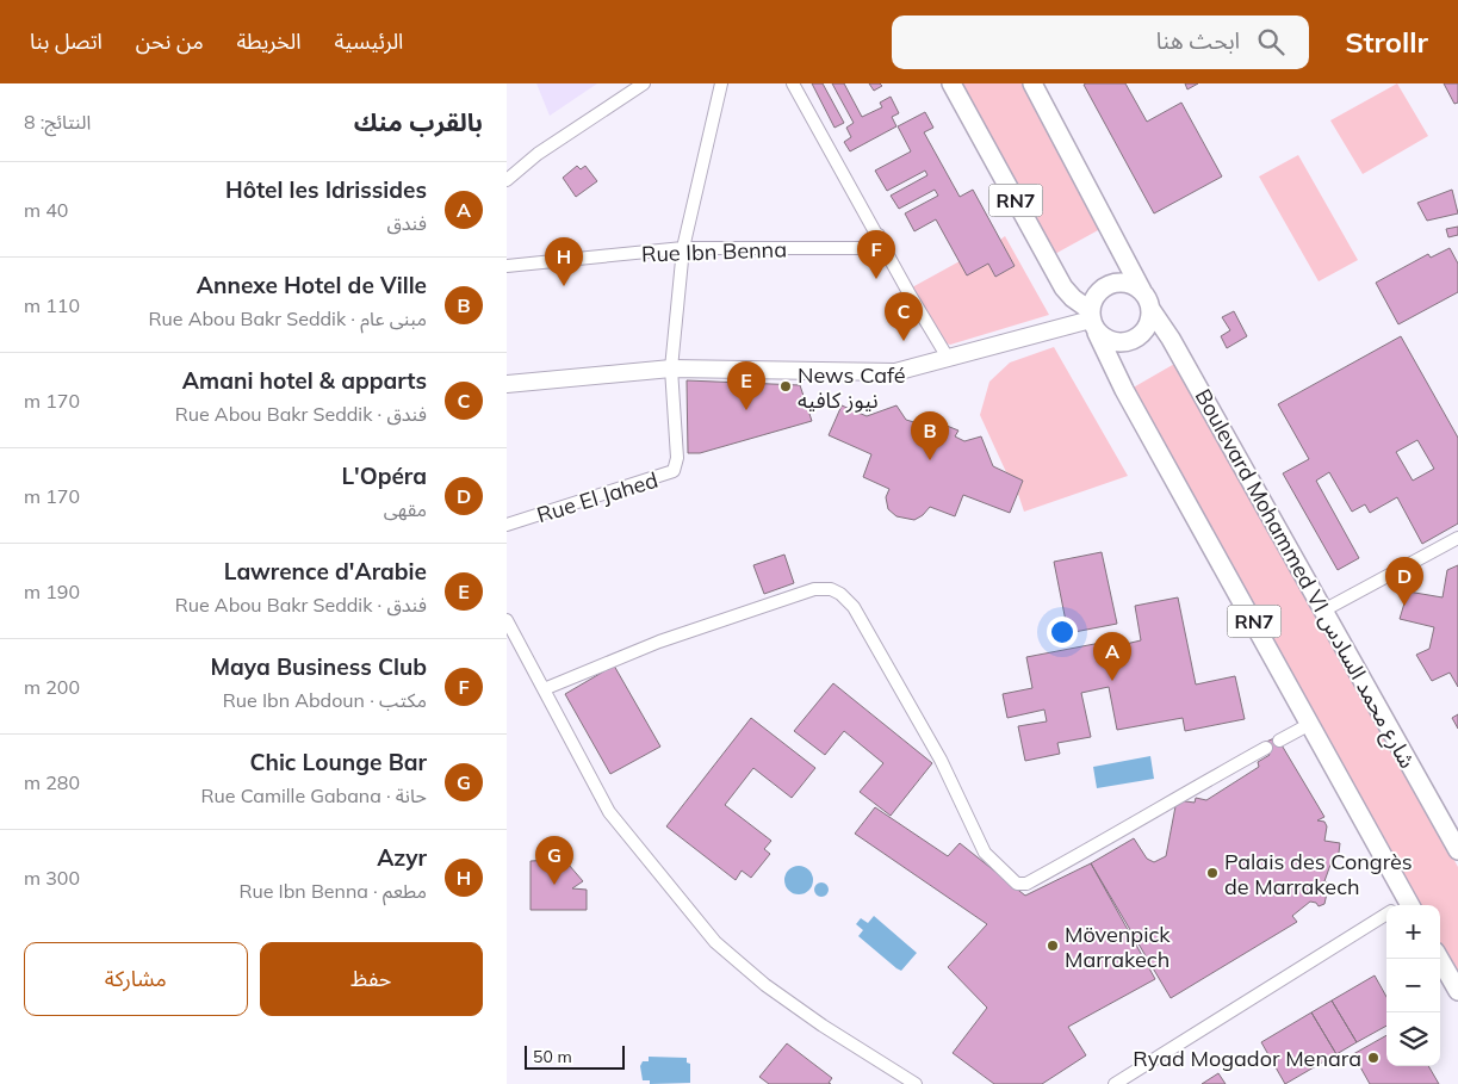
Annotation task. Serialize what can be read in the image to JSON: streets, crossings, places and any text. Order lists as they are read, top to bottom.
{
  "streets": {
    "main road": ["RN7", "Boulevard Mohammed VI شارع محمد السادس"],
    "street": ["Rue Ibn Benna", "Rue El Jahed"]
  },
  "crossings": [
    ["RN7", "Boulevard Mohammed VI شارع محمد السادس"]
  ],
  "places": [
    "News Café نيوز كافيه",
    "Palais des Congrès de Marrakech",
    "Mövenpick Marrakech",
    "Ryad Mogador Menara"
  ],
  "scale_bar": "50 m",
  "page": {
    "header": "Strollr",
    "search": "ابحث هنا",
    "nav": [
      "الرئيسية",
      "الخريطة",
      "من نحن",
      "اتصل بنا"
    ],
    "heading": ["بالقرب منك", "النتائج: 8"],
    "list": [
      {
        "mark": "A",
        "name": "Hôtel les Idrissides",
        "note": "فندق",
        "value": "40 m"
      },
      {
        "mark": "B",
        "name": "Annexe Hotel de Ville",
        "note": "مبنى عام · Rue Abou Bakr Seddik",
        "value": "110 m"
      },
      {
        "mark": "C",
        "name": "Amani hotel & apparts",
        "note": "فندق · Rue Abou Bakr Seddik",
        "value": "170 m"
      },
      {
        "mark": "D",
        "name": "L'Opéra",
        "note": "مقهى",
        "value": "170 m"
      },
      {
        "mark": "E",
        "name": "Lawrence d'Arabie",
        "note": "فندق · Rue Abou Bakr Seddik",
        "value": "190 m"
      },
      {
        "mark": "F",
        "name": "Maya Business Club",
        "note": "مكتب · Rue Ibn Abdoun",
        "value": "200 m"
      },
      {
        "mark": "G",
        "name": "Chic Lounge Bar",
        "note": "حانة · Rue Camille Gabana",
        "value": "280 m"
      },
      {
        "mark": "H",
        "name": "Azyr",
        "note": "مطعم · Rue Ibn Benna",
        "value": "300 m"
      }
    ],
    "pins": [
      "F",
      "H",
      "C",
      "E",
      "B",
      "D",
      "A",
      "G"
    ],
    "map_buttons": ["+", "−"],
    "buttons": ["حفظ", "مشاركة"],
    "scale": "50 m"
  }
}
